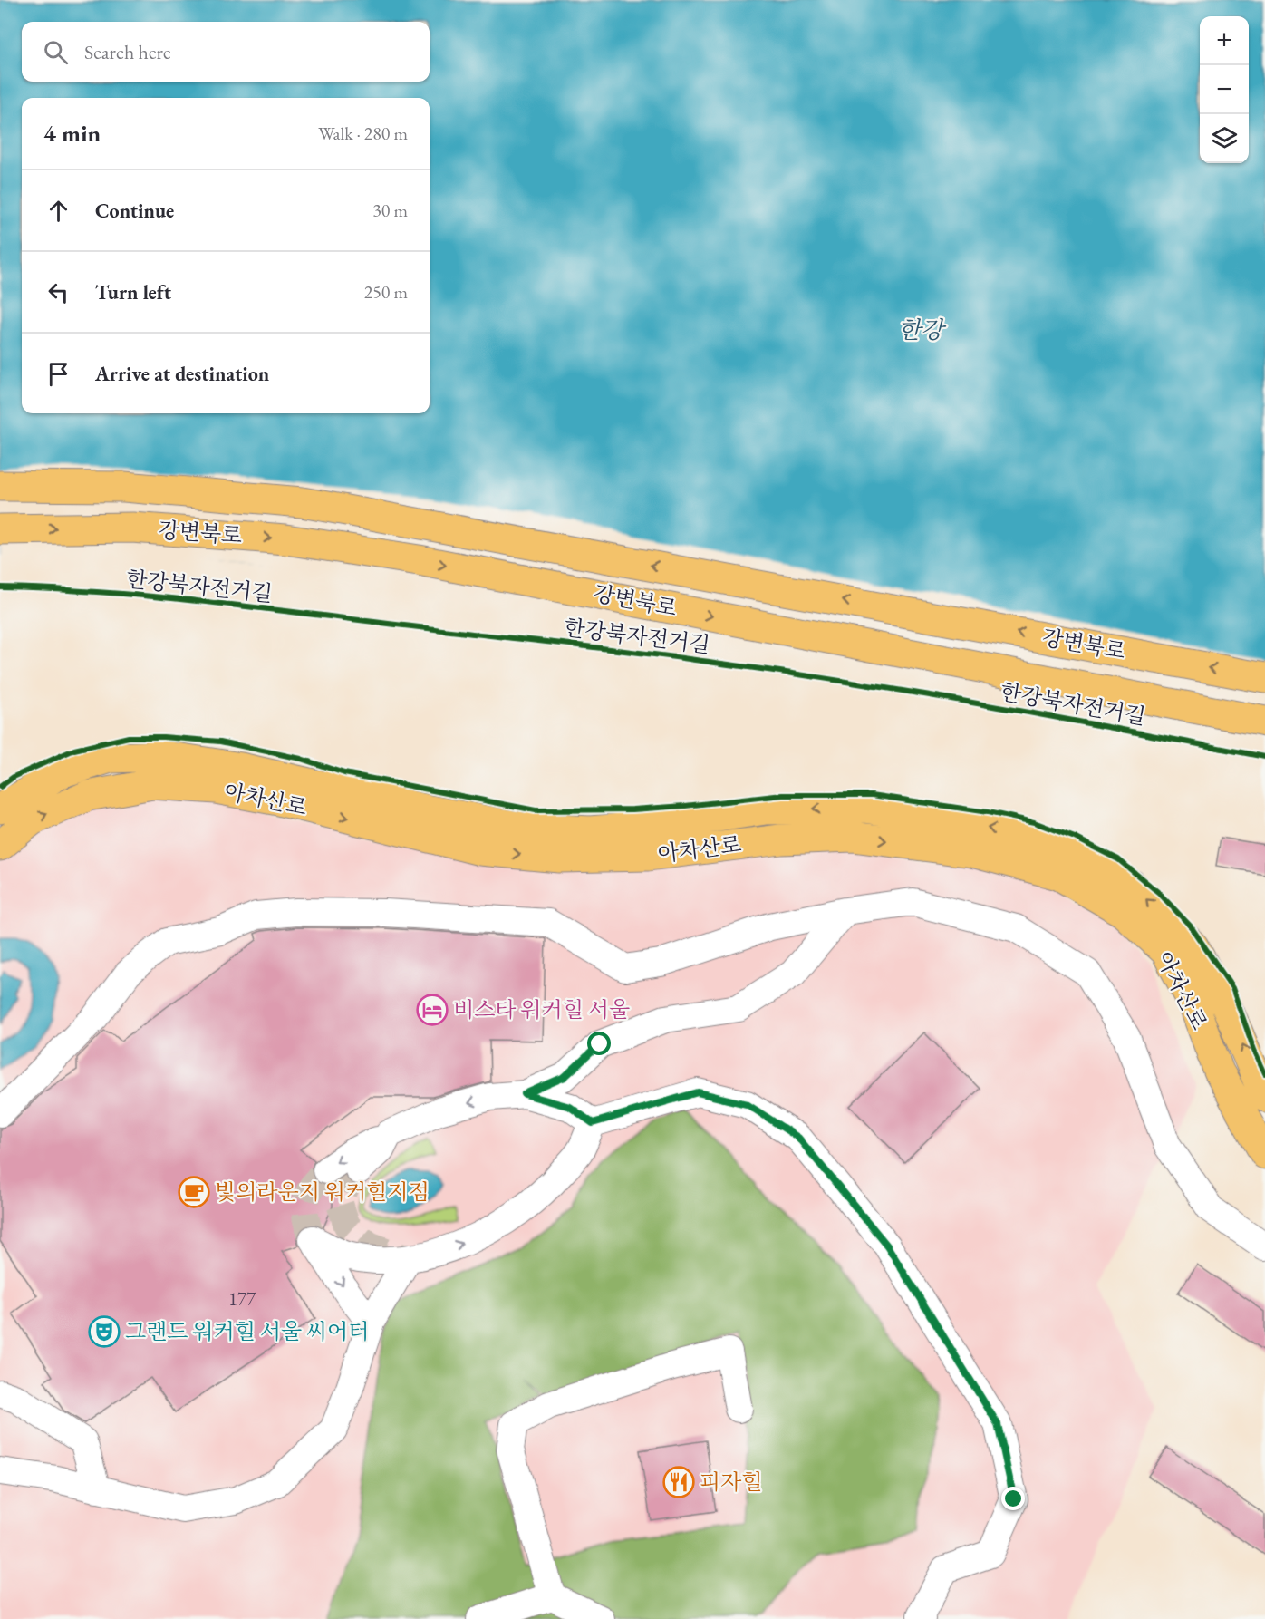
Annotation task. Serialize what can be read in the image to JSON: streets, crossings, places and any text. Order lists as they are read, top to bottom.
{
  "streets": {
    "main road": ["강변북로", "아차산로"],
    "cycle path": ["한강북자전거길"]
  },
  "water": ["한강"],
  "places": {
    "hotel": ["비스타 워커힐 서울"],
    "cafe": ["빛의라운지 워커힐지점"],
    "theatre": ["그랜드 워커힐 서울 씨어터"],
    "restaurant": ["피자힐"]
  },
  "house_numbers": ["177"],
  "page": {
    "map_buttons": ["+", "−"],
    "search": "Search here",
    "heading": ["4 min", "Walk · 280 m"],
    "list": [
      ["Continue", "30 m"],
      ["Turn left", "250 m"],
      "Arrive at destination"
    ]
  }
}
